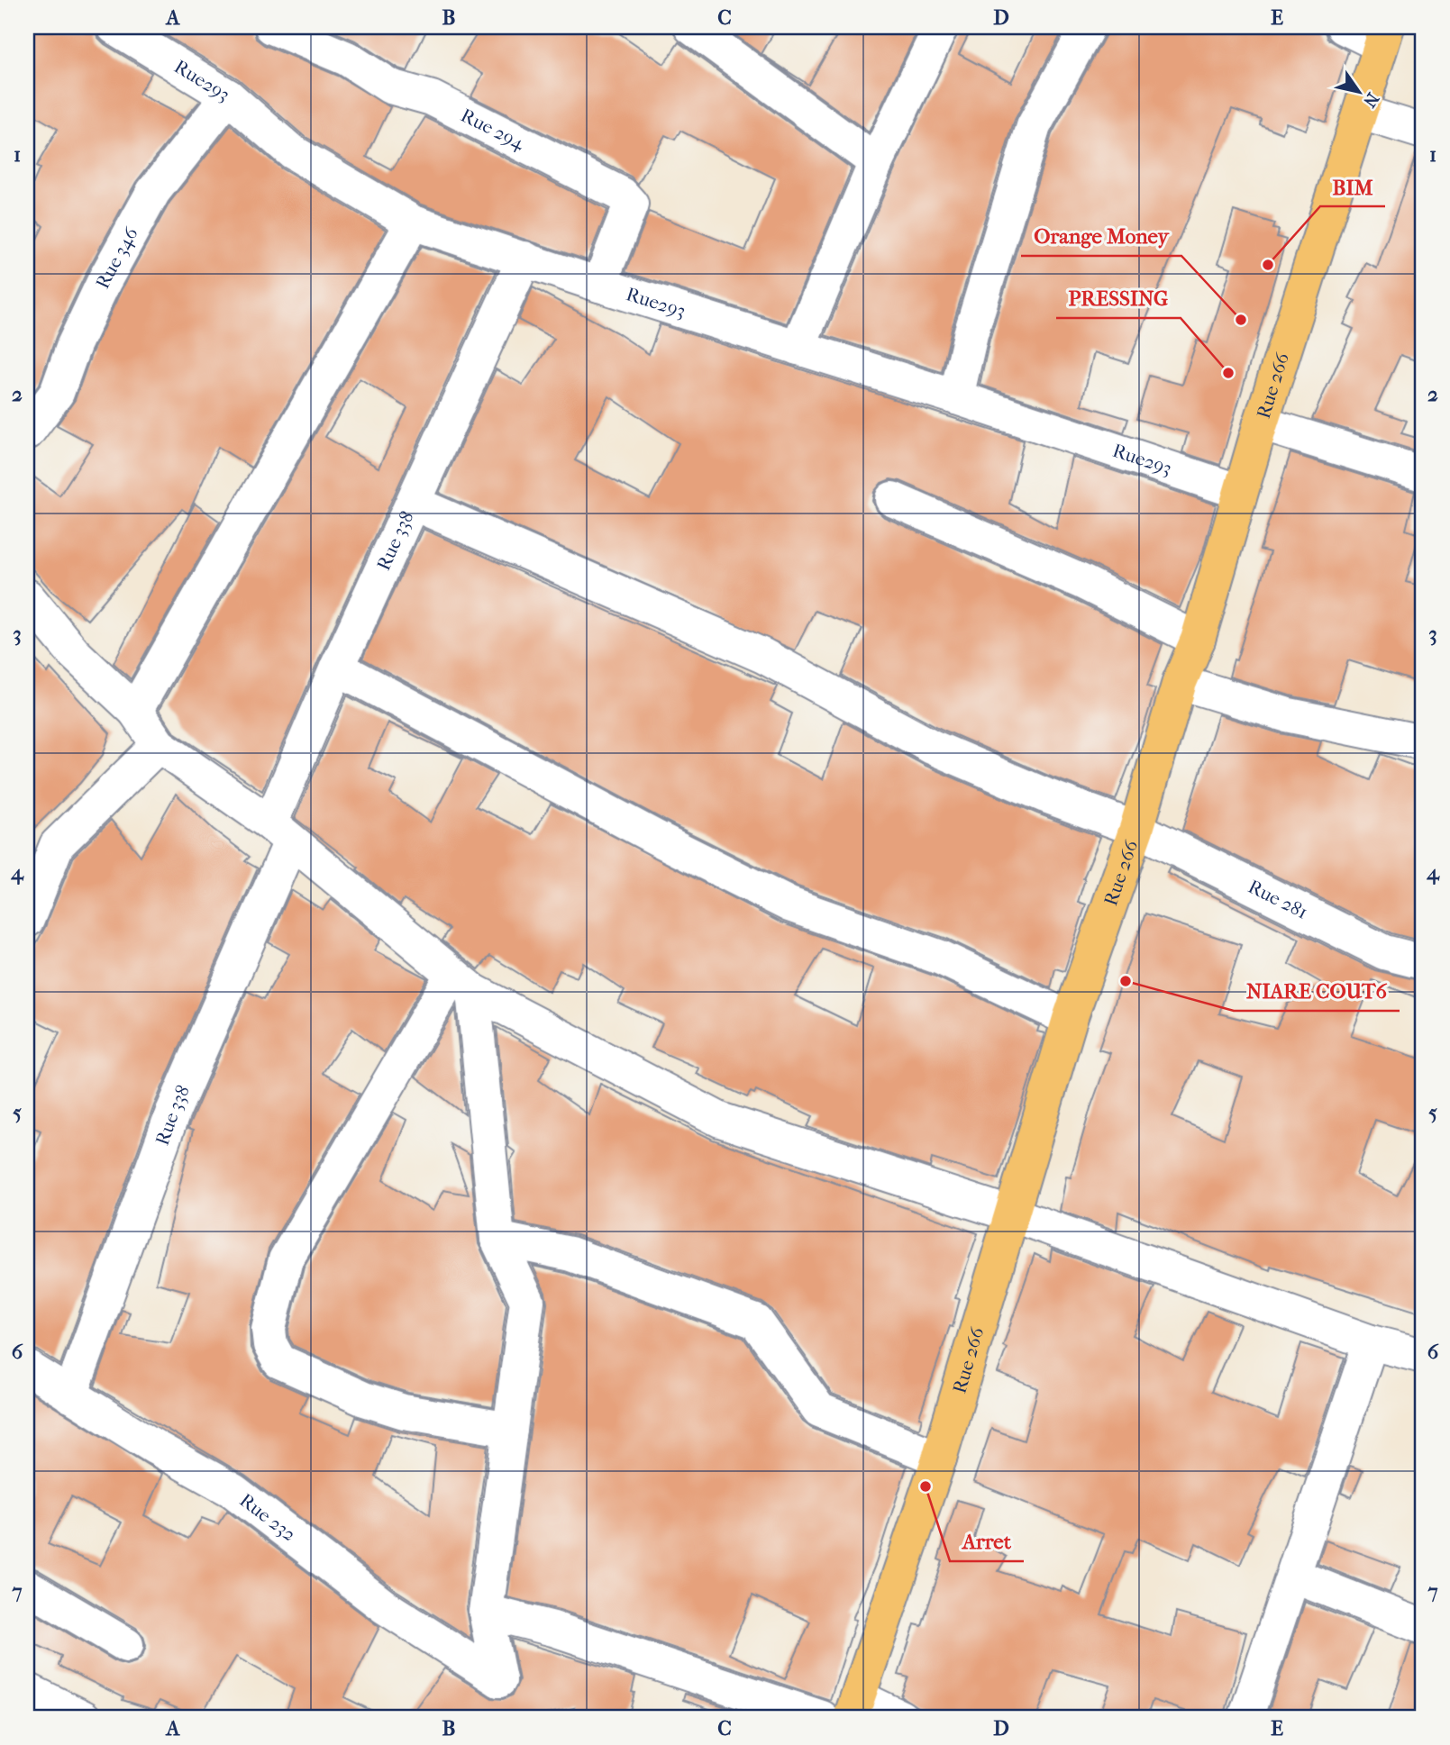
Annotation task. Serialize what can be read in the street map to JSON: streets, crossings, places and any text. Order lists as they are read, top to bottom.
{
  "streets": {
    "main road": ["Rue 266"],
    "street": [
      "Rue293",
      "Rue 294",
      "Rue 346",
      "Rue 338",
      "Rue 281",
      "Rue 232"
    ]
  },
  "crossings": [
    ["Rue293", "Rue 294"],
    ["Rue293", "Rue 346"],
    ["Rue293", "Rue 266"],
    ["Rue293", "Rue 338"],
    ["Rue 266", "Rue 281"],
    ["Rue 338", "Rue 281"],
    ["Rue 338", "Rue 232"]
  ],
  "places": [
    "BIM",
    "Orange Money",
    "PRESSING",
    "NIARE COUT6",
    "Arret"
  ],
  "north": "bottom right",
  "grid": {
    "columns": [
      "A",
      "B",
      "C",
      "D",
      "E"
    ],
    "rows": [
      "1",
      "2",
      "3",
      "4",
      "5",
      "6",
      "7"
    ]
  }
}
